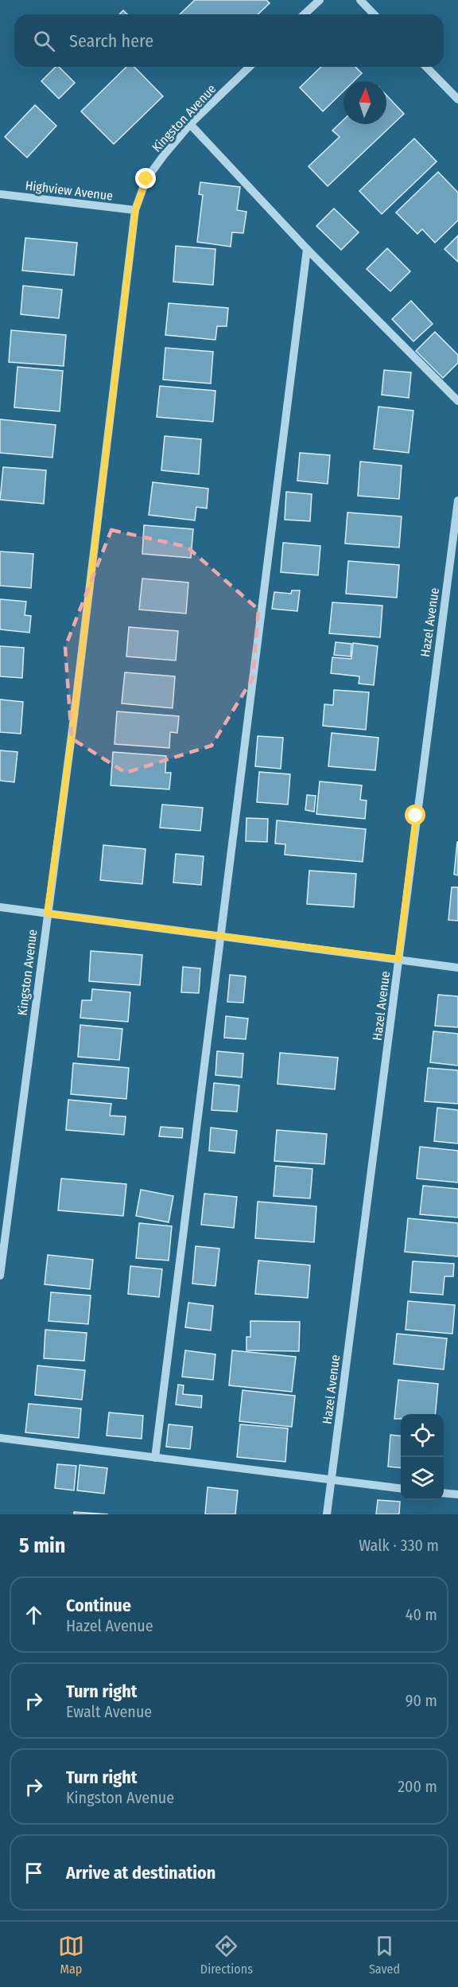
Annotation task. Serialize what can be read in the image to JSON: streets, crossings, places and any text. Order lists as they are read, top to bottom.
{
  "streets": {
    "street": ["Kingston Avenue", "Highview Avenue", "Hazel Avenue"]
  },
  "crossings": [
    ["Kingston Avenue", "Highview Avenue"]
  ],
  "north": "top",
  "page": {
    "search": "Search here",
    "heading": ["5 min", "Walk · 330 m"],
    "list": [
      ["Continue", "Hazel Avenue", "40 m"],
      ["Turn right", "Ewalt Avenue", "90 m"],
      ["Turn right", "Kingston Avenue", "200 m"],
      "Arrive at destination"
    ],
    "nav": ["Map", "Directions", "Saved"]
  }
}
